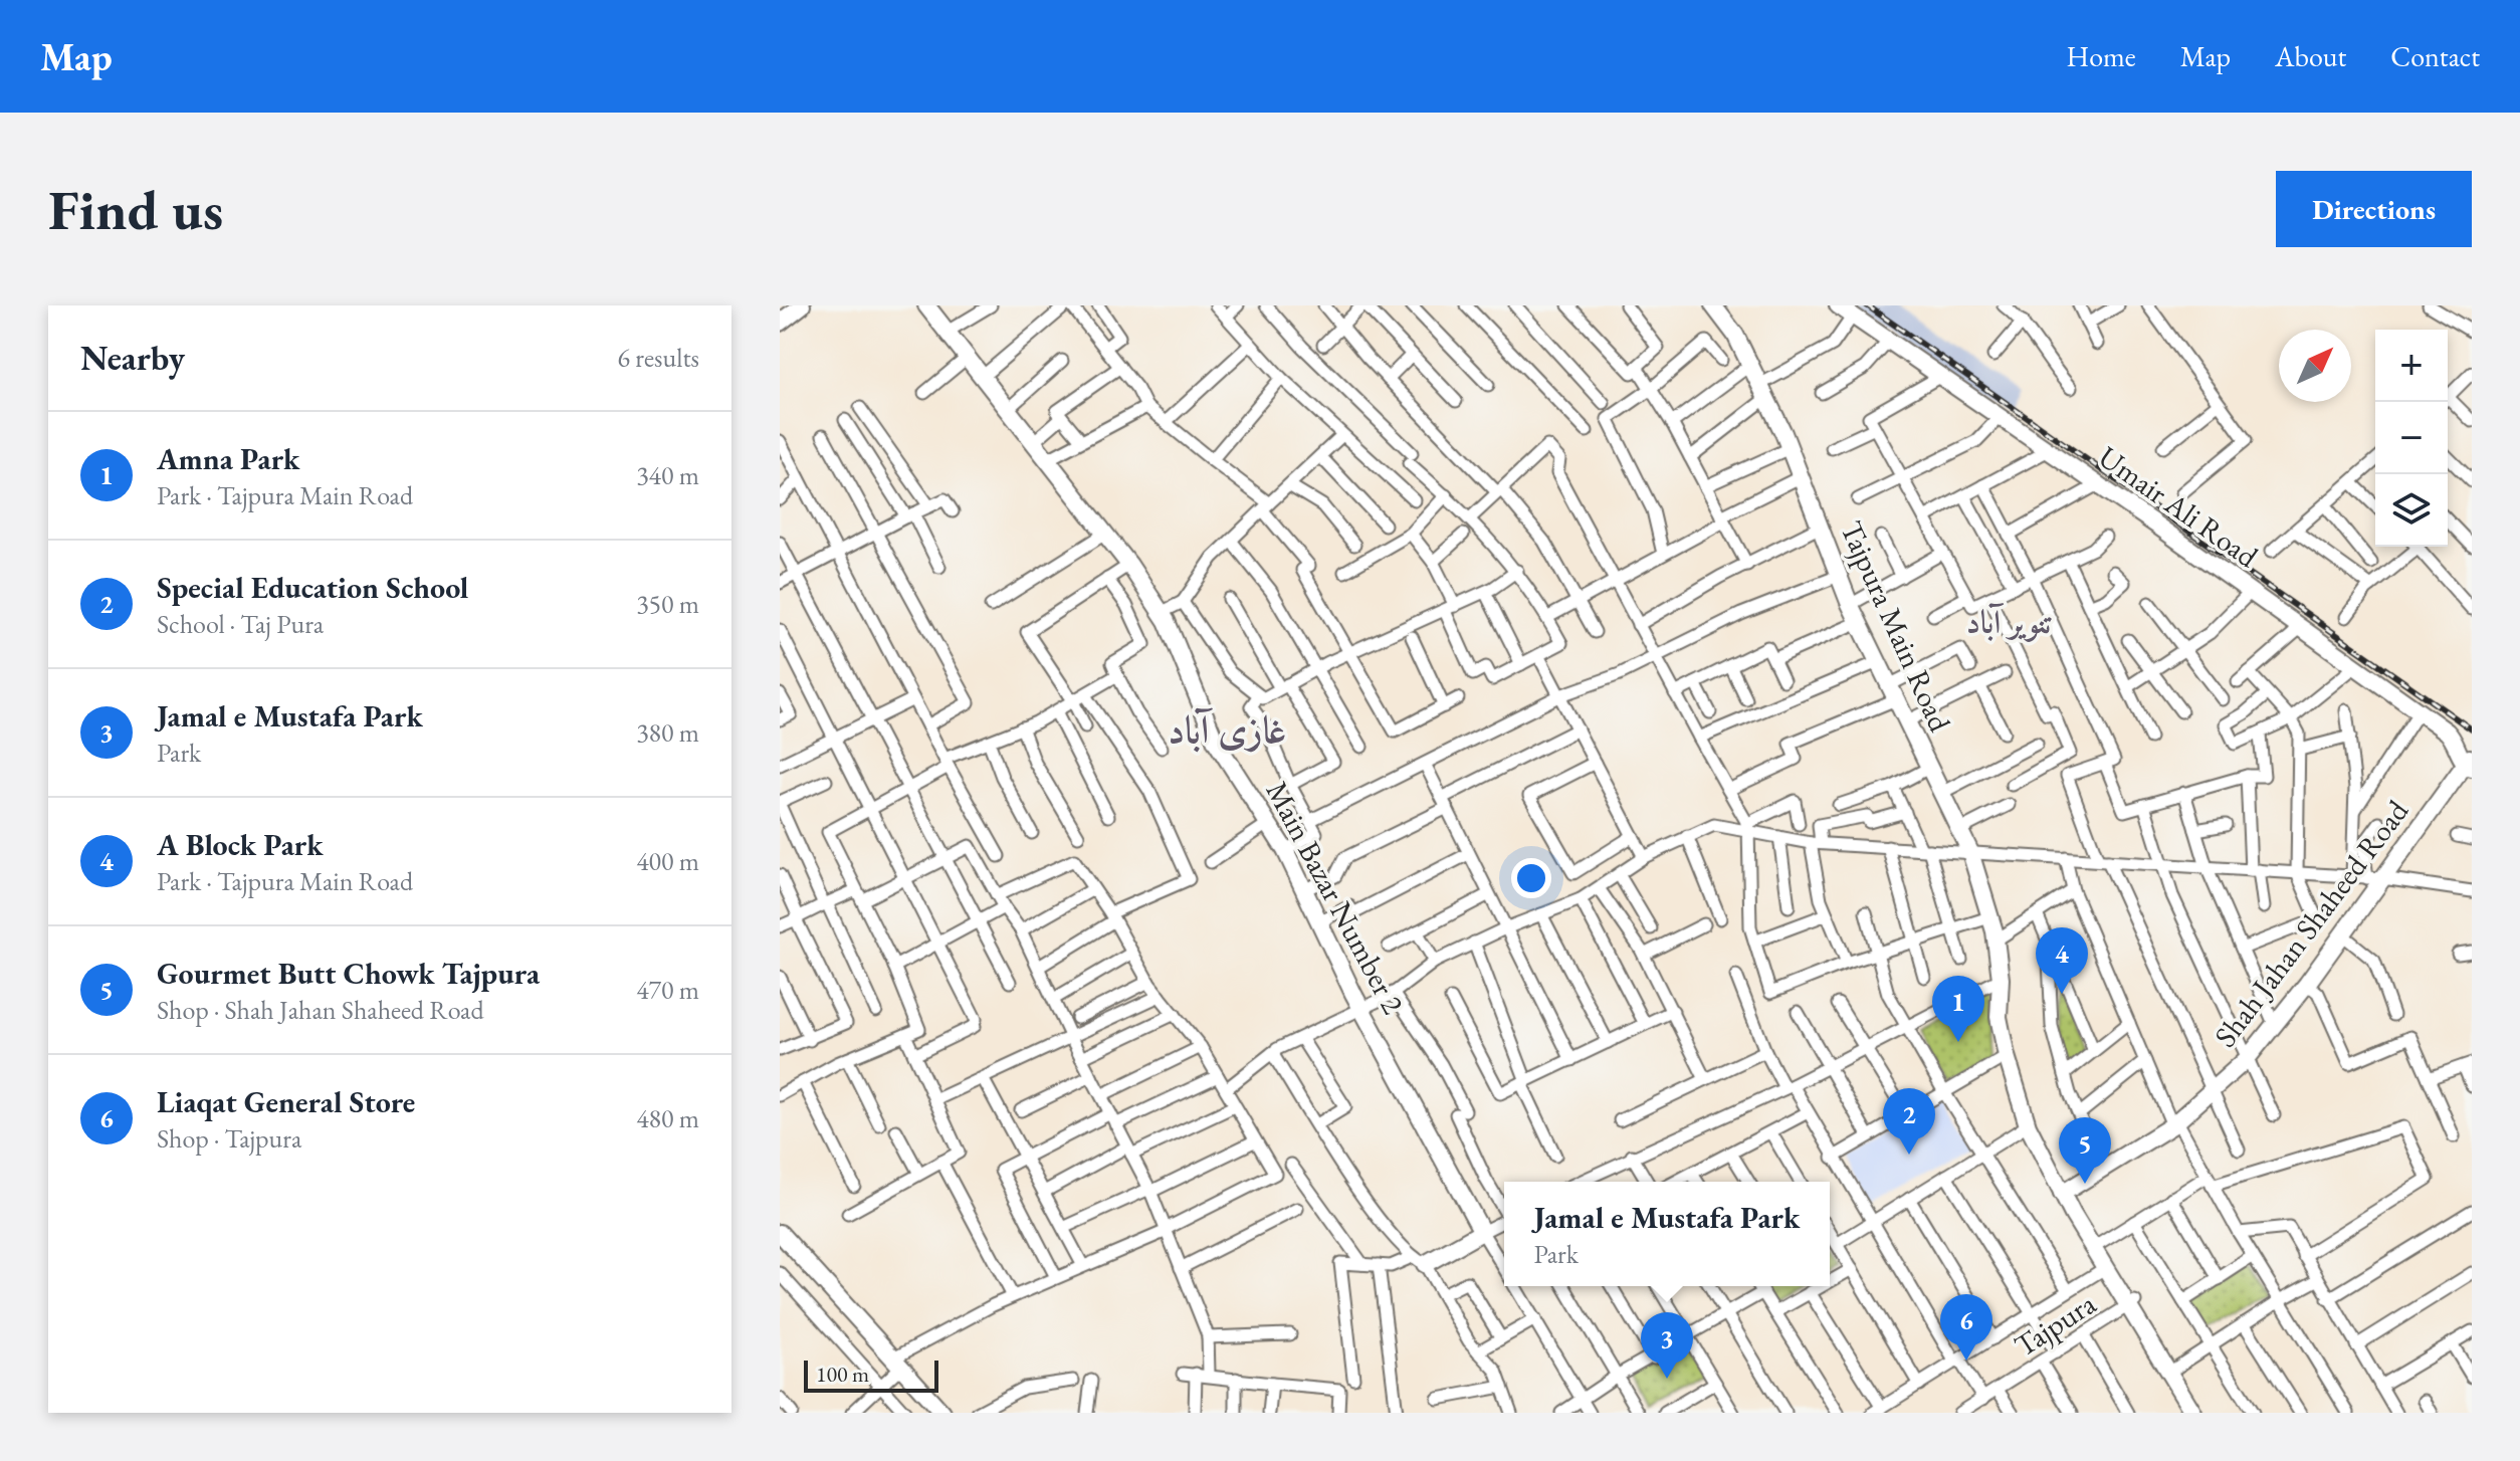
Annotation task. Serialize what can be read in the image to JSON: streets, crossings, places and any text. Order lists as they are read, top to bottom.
{
  "streets": {
    "street": [
      "Umair Ali Road",
      "Tajpura Main Road",
      "Main Bazar Number 2",
      "Shah Jahan Shaheed Road",
      "Tajpura"
    ]
  },
  "crossings": [
    ["Umair Ali Road", "Shah Jahan Shaheed Road"],
    ["Tajpura Main Road", "Shah Jahan Shaheed Road"],
    ["Tajpura Main Road", "Tajpura"]
  ],
  "districts": ["تنویر آباد", "غازى آباد"],
  "scale_bar": "100 m",
  "north": "top right",
  "page": {
    "header": "Map",
    "nav": [
      "Home",
      "Map",
      "About",
      "Contact"
    ],
    "buttons": "Directions",
    "title": "Find us",
    "heading": ["Nearby", "6 results"],
    "map_buttons": ["+", "−"],
    "list": [
      {
        "mark": "1",
        "name": "Amna Park",
        "note": "Park · Tajpura Main Road",
        "value": "340 m"
      },
      {
        "mark": "2",
        "name": "Special Education School",
        "note": "School · Taj Pura",
        "value": "350 m"
      },
      {
        "mark": "3",
        "name": "Jamal e Mustafa Park",
        "note": "Park",
        "value": "380 m"
      },
      {
        "mark": "4",
        "name": "A Block Park",
        "note": "Park · Tajpura Main Road",
        "value": "400 m"
      },
      {
        "mark": "5",
        "name": "Gourmet Butt Chowk Tajpura",
        "note": "Shop · Shah Jahan Shaheed Road",
        "value": "470 m"
      },
      {
        "mark": "6",
        "name": "Liaqat General Store",
        "note": "Shop · Tajpura",
        "value": "480 m"
      }
    ],
    "pins": [
      "4",
      "1",
      "2",
      "5",
      "6",
      "3"
    ],
    "popup": ["Jamal e Mustafa Park", "Park"],
    "scale": "100 m"
  }
}
